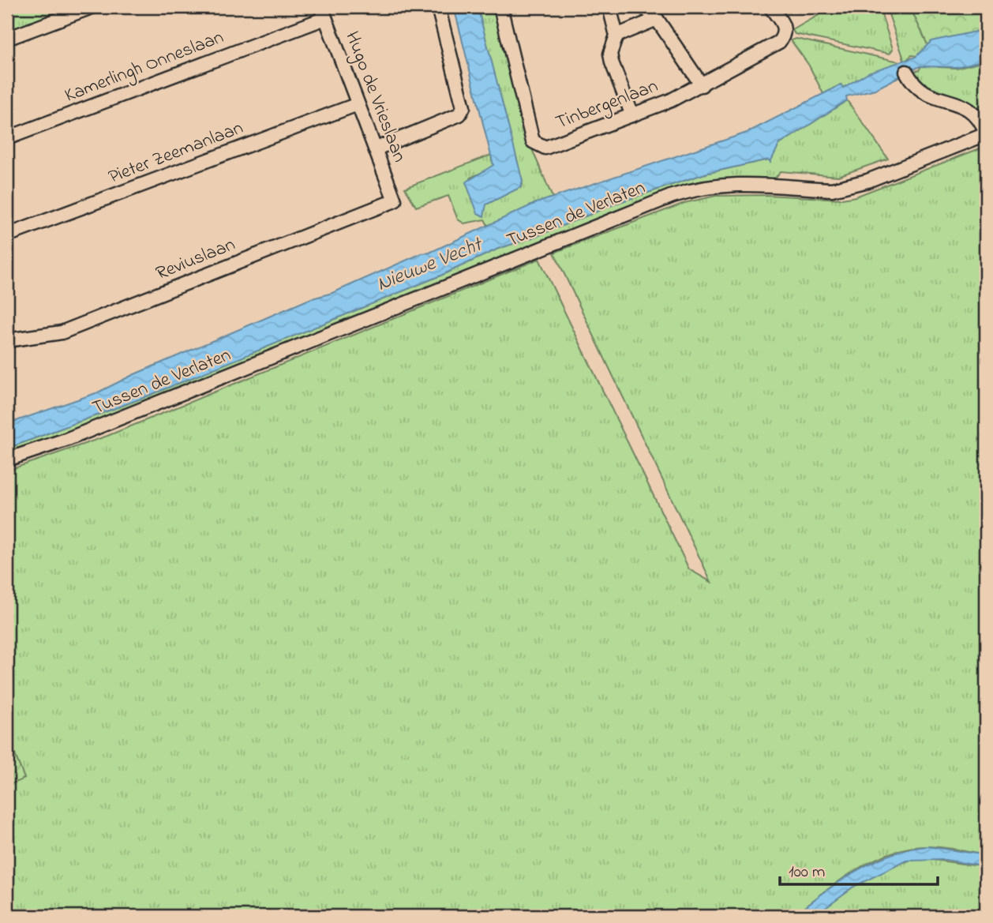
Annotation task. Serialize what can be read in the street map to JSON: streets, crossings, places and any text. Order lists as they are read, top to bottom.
{
  "streets": {
    "street": [
      "Kamerlingh Onneslaan",
      "Hugo de Vrieslaan",
      "Tinbergenlaan",
      "Pieter Zeemanlaan",
      "Tussen de Verlaten",
      "Reviuslaan"
    ]
  },
  "crossings": [
    ["Kamerlingh Onneslaan", "Hugo de Vrieslaan"],
    ["Hugo de Vrieslaan", "Pieter Zeemanlaan"],
    ["Hugo de Vrieslaan", "Reviuslaan"]
  ],
  "water": ["Nieuwe Vecht"],
  "scale_bar": "100 m"
}
